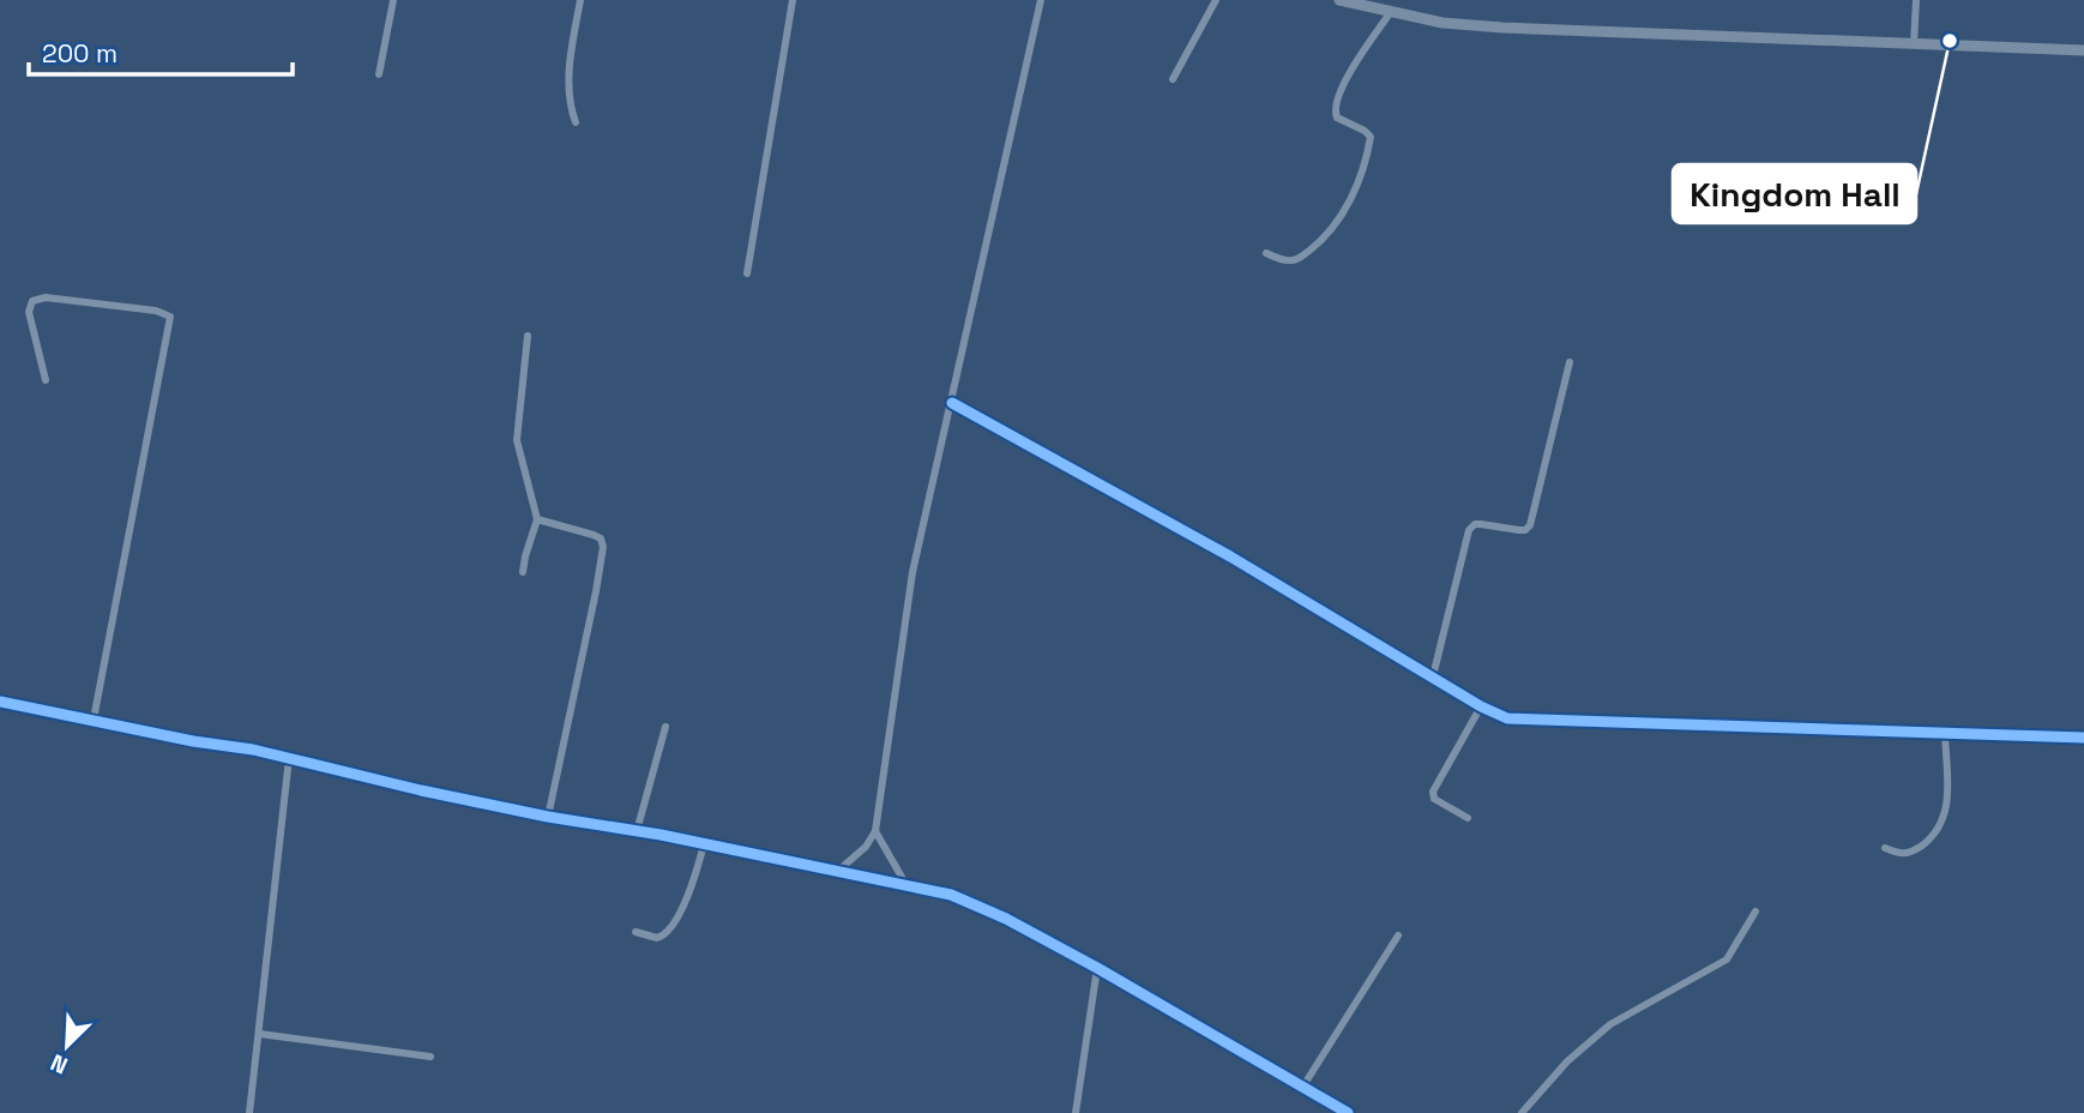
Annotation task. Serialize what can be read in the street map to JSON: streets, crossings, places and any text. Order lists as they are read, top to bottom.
{
  "places": ["Kingdom Hall"],
  "scale_bar": "200 m",
  "north": "bottom left"
}
